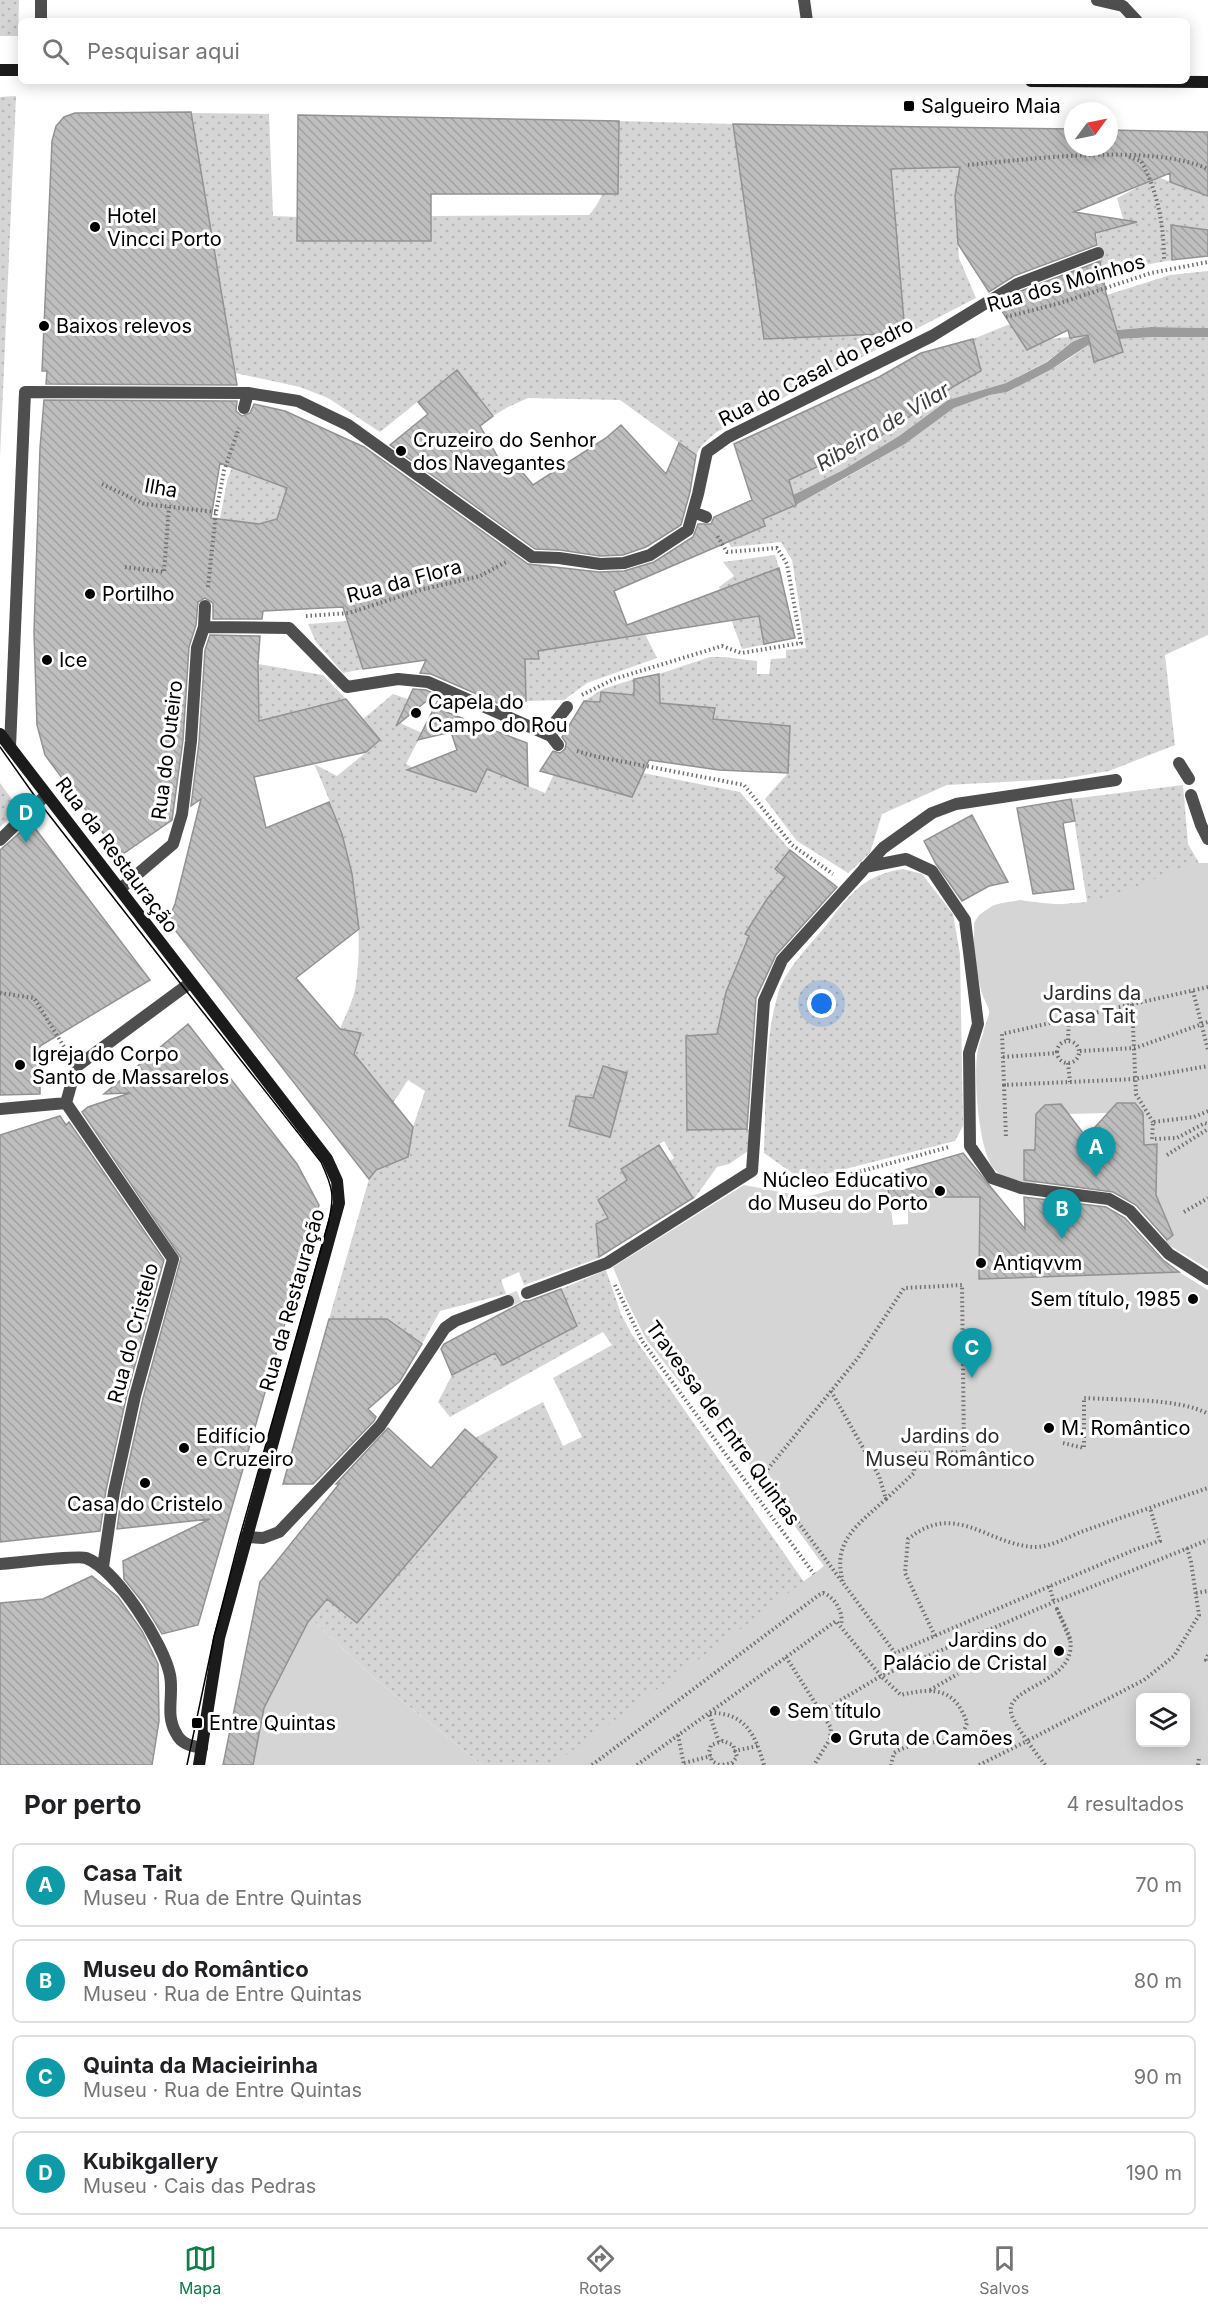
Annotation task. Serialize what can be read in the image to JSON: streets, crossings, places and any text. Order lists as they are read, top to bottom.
{
  "streets": {
    "main road": ["Rua da Restauração"],
    "street": ["Rua do Casal do Pedro", "Rua do Outeiro", "Rua do Cristelo"],
    "path": [
      "Rua dos Moinhos",
      "Ilha",
      "Rua da Flora",
      "Travessa de Entre Quintas"
    ]
  },
  "crossings": [
    ["Rua do Casal do Pedro", "Rua da Flora"],
    ["Rua do Outeiro", "Rua da Restauração"]
  ],
  "water": ["Ribeira de Vilar"],
  "parks": ["Jardins da Casa Tait", "Jardins do Museu Romântico"],
  "places": {
    "transit": ["Salgueiro Maia", "Entre Quintas"],
    "other": [
      "Hotel Vincci Porto",
      "Baixos relevos",
      "Cruzeiro do Senhor dos Navegantes",
      "Portilho",
      "Ice",
      "Capela do Campo do Rou",
      "Igreja do Corpo Santo de Massarelos",
      "Núcleo Educativo do Museu do Porto",
      "Antiqvvm",
      "Sem título, 1985",
      "M. Romântico",
      "Edifício e Cruzeiro",
      "Casa do Cristelo",
      "Jardins do Palácio de Cristal",
      "Sem título",
      "Gruta de Camões"
    ]
  },
  "north": "top right",
  "page": {
    "search": "Pesquisar aqui",
    "pins": [
      "D",
      "A",
      "B",
      "C"
    ],
    "heading": ["Por perto", "4 resultados"],
    "list": [
      {
        "mark": "A",
        "name": "Casa Tait",
        "note": "Museu · Rua de Entre Quintas",
        "value": "70 m"
      },
      {
        "mark": "B",
        "name": "Museu do Romântico",
        "note": "Museu · Rua de Entre Quintas",
        "value": "80 m"
      },
      {
        "mark": "C",
        "name": "Quinta da Macieirinha",
        "note": "Museu · Rua de Entre Quintas",
        "value": "90 m"
      },
      {
        "mark": "D",
        "name": "Kubikgallery",
        "note": "Museu · Cais das Pedras",
        "value": "190 m"
      }
    ],
    "nav": ["Mapa", "Rotas", "Salvos"]
  }
}
